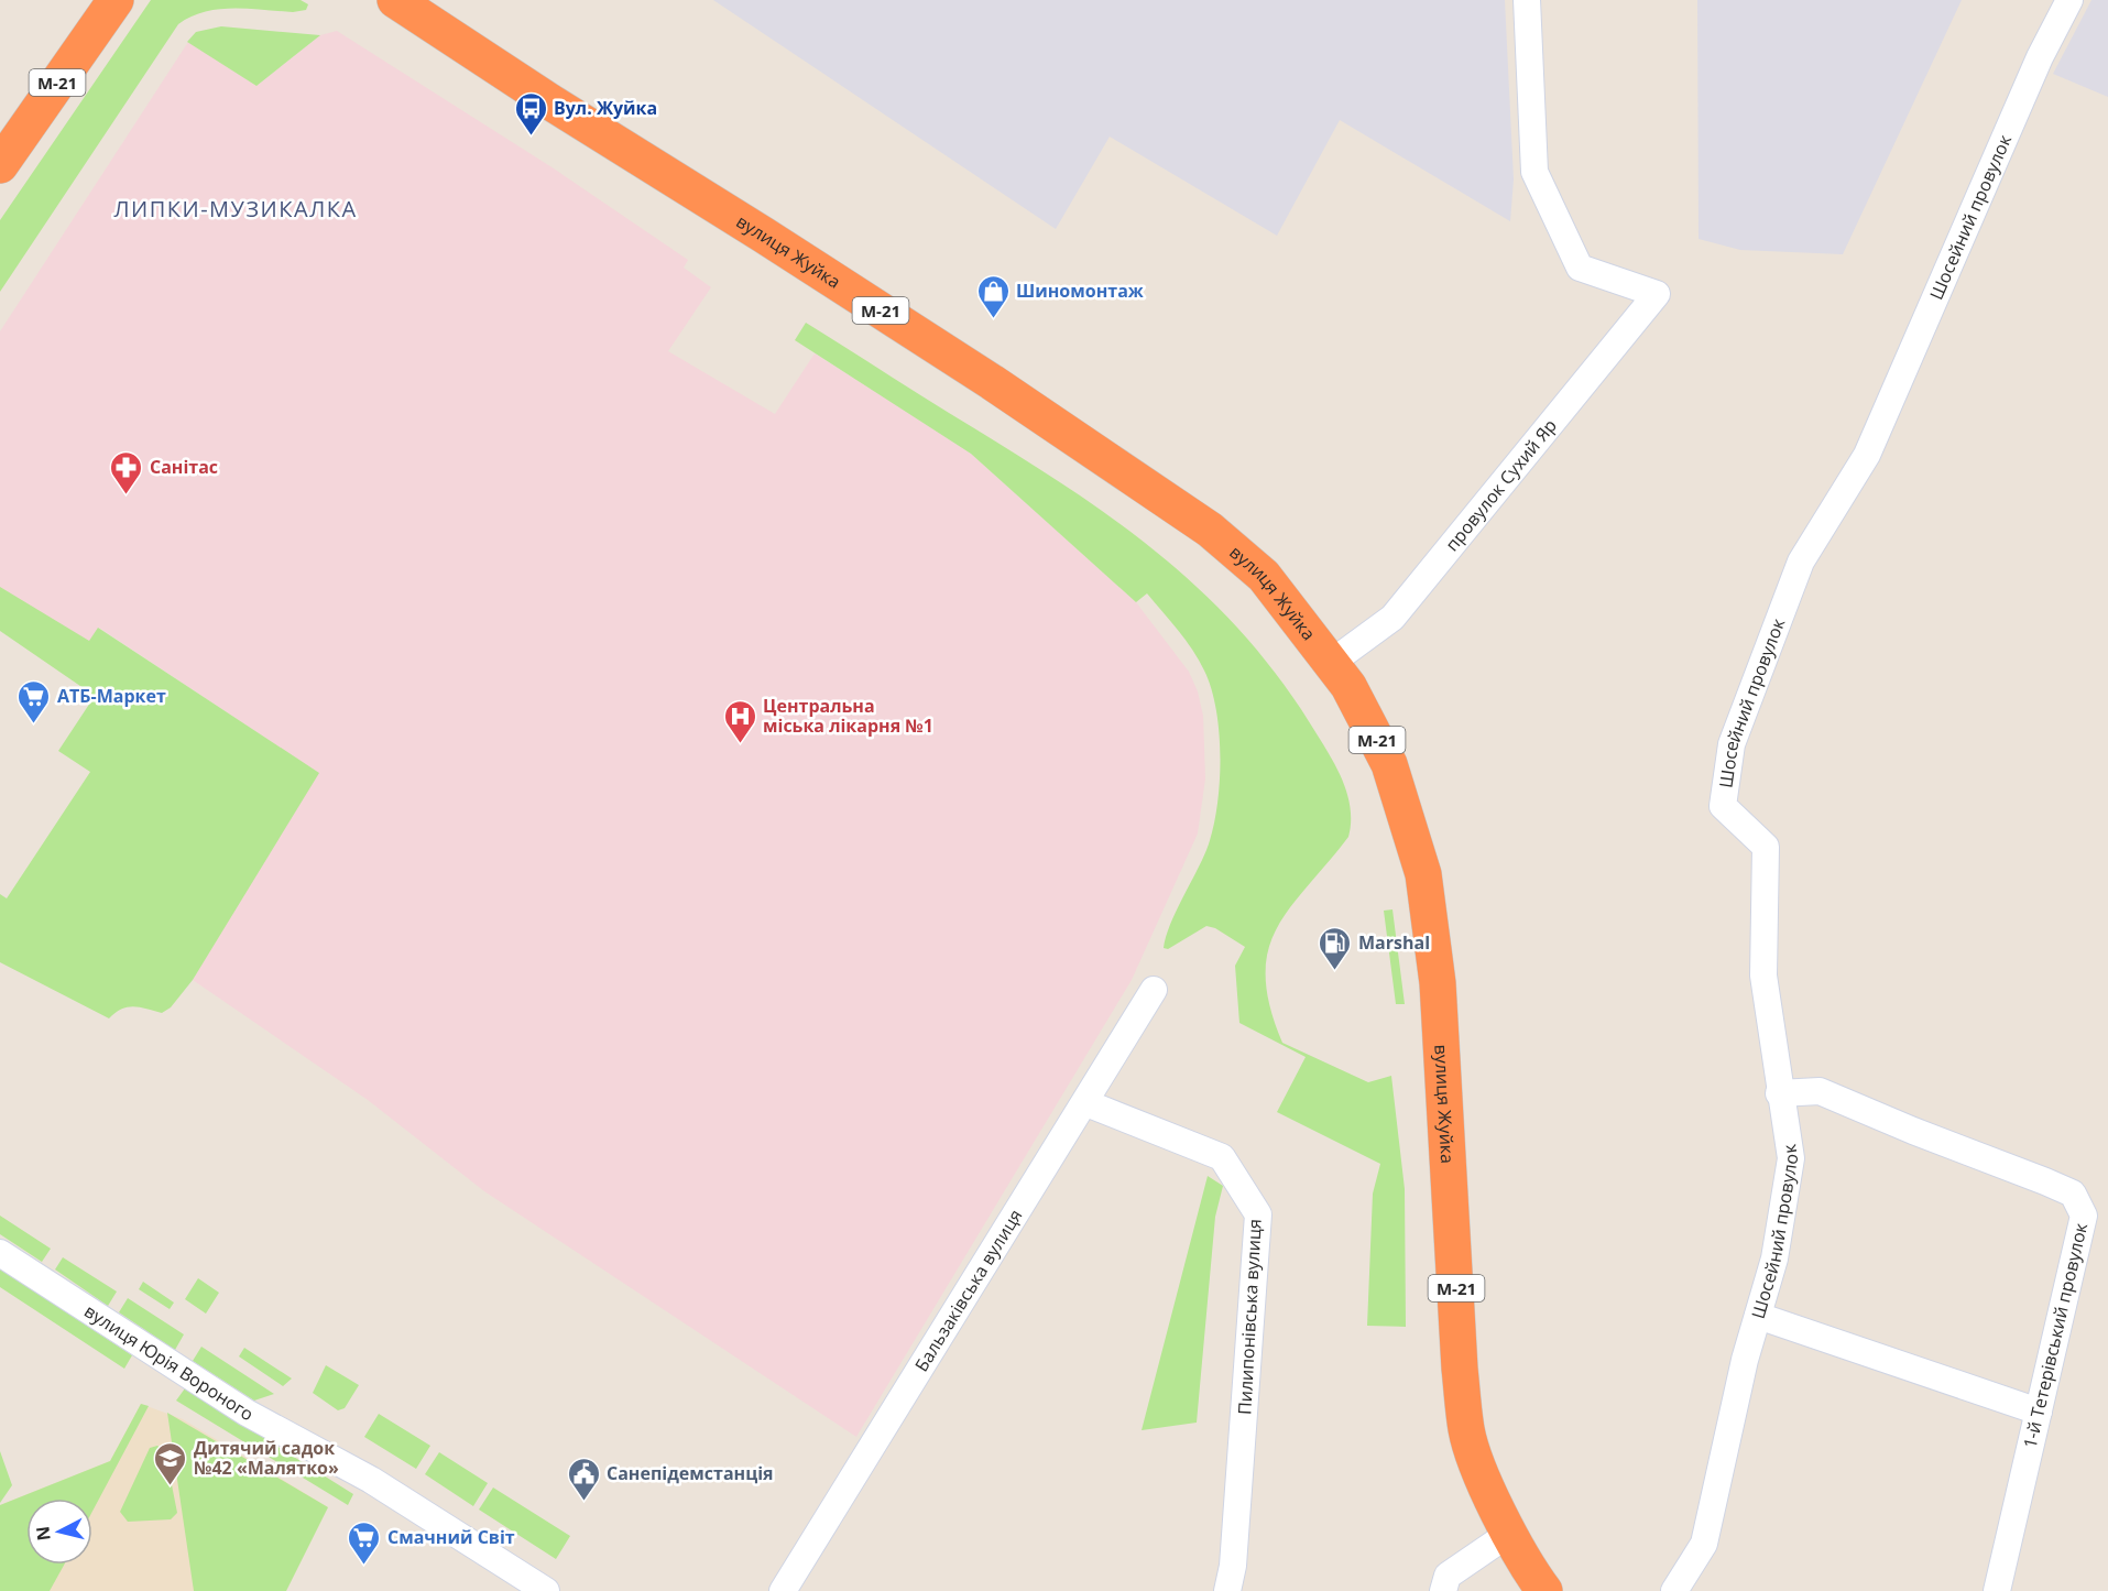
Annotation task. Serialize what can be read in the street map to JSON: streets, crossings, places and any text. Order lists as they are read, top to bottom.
{
  "streets": {
    "highway": ["М-21", "вулиця Жуйка"],
    "street": [
      "Шосейний провулок",
      "провулок Сухий Яр",
      "Бальзаківська вулиця",
      "Пилипонівська вулиця",
      "1-й Тетерівський провулок",
      "вулиця Юрія Вороного"
    ]
  },
  "crossings": [
    ["Шосейний провулок", "1-й Тетерівський провулок"],
    ["вулиця Жуйка", "провулок Сухий Яр"],
    ["Бальзаківська вулиця", "Пилипонівська вулиця"]
  ],
  "districts": ["ЛИПКИ-МУЗИКАЛКА"],
  "places": {
    "bus stop": ["Вул. Жуйка"],
    "shop": ["Шиномонтаж"],
    "pharmacy": ["Санітас"],
    "supermarket": ["АТБ-Маркет", "Смачний Світ"],
    "hospital": ["Центральна міська лікарня №1"],
    "fuel station": ["Marshal"],
    "school or university": ["Дитячий садок №42 «Малятко»"],
    "public building": ["Санепідемстанція"]
  },
  "north": "left"
}
